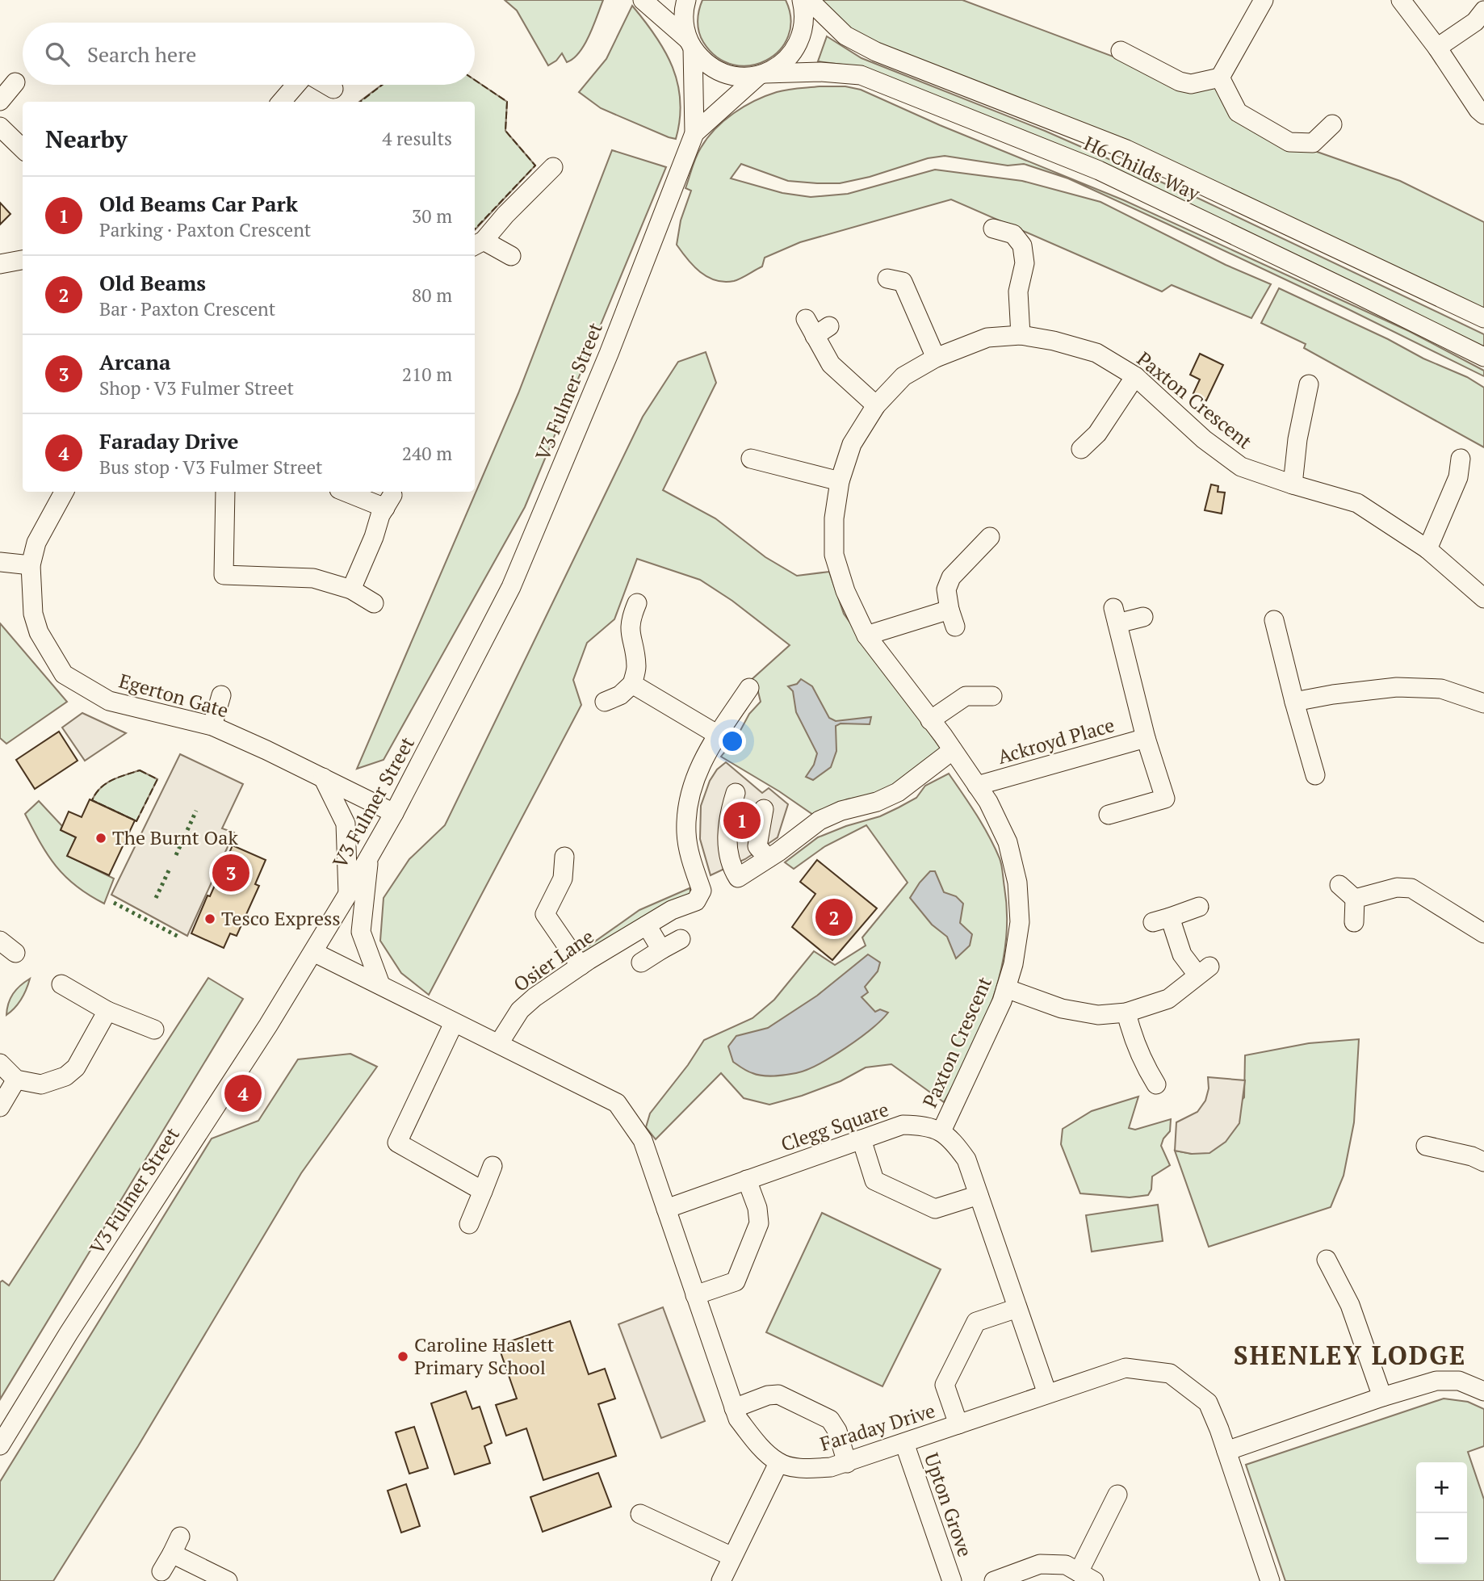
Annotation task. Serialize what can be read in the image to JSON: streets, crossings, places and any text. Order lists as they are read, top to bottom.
{
  "streets": {
    "street": [
      "H6 Childs Way",
      "V3 Fulmer Street",
      "Paxton Crescent",
      "Egerton Gate",
      "Ackroyd Place",
      "Osier Lane",
      "Clegg Square",
      "Faraday Drive",
      "Upton Grove"
    ]
  },
  "crossings": [
    ["H6 Childs Way", "V3 Fulmer Street"],
    ["V3 Fulmer Street", "Egerton Gate"],
    ["Paxton Crescent", "Ackroyd Place"],
    ["Paxton Crescent", "Clegg Square"],
    ["Faraday Drive", "Upton Grove"]
  ],
  "districts": ["SHENLEY LODGE"],
  "places": ["The Burnt Oak", "Tesco Express", "Caroline Haslett Primary School"],
  "page": {
    "search": "Search here",
    "heading": ["Nearby", "4 results"],
    "list": [
      {
        "mark": "1",
        "name": "Old Beams Car Park",
        "note": "Parking · Paxton Crescent",
        "value": "30 m"
      },
      {
        "mark": "2",
        "name": "Old Beams",
        "note": "Bar · Paxton Crescent",
        "value": "80 m"
      },
      {
        "mark": "3",
        "name": "Arcana",
        "note": "Shop · V3 Fulmer Street",
        "value": "210 m"
      },
      {
        "mark": "4",
        "name": "Faraday Drive",
        "note": "Bus stop · V3 Fulmer Street",
        "value": "240 m"
      }
    ],
    "pins": [
      "1",
      "3",
      "2",
      "4"
    ],
    "map_buttons": ["+", "−"]
  }
}
